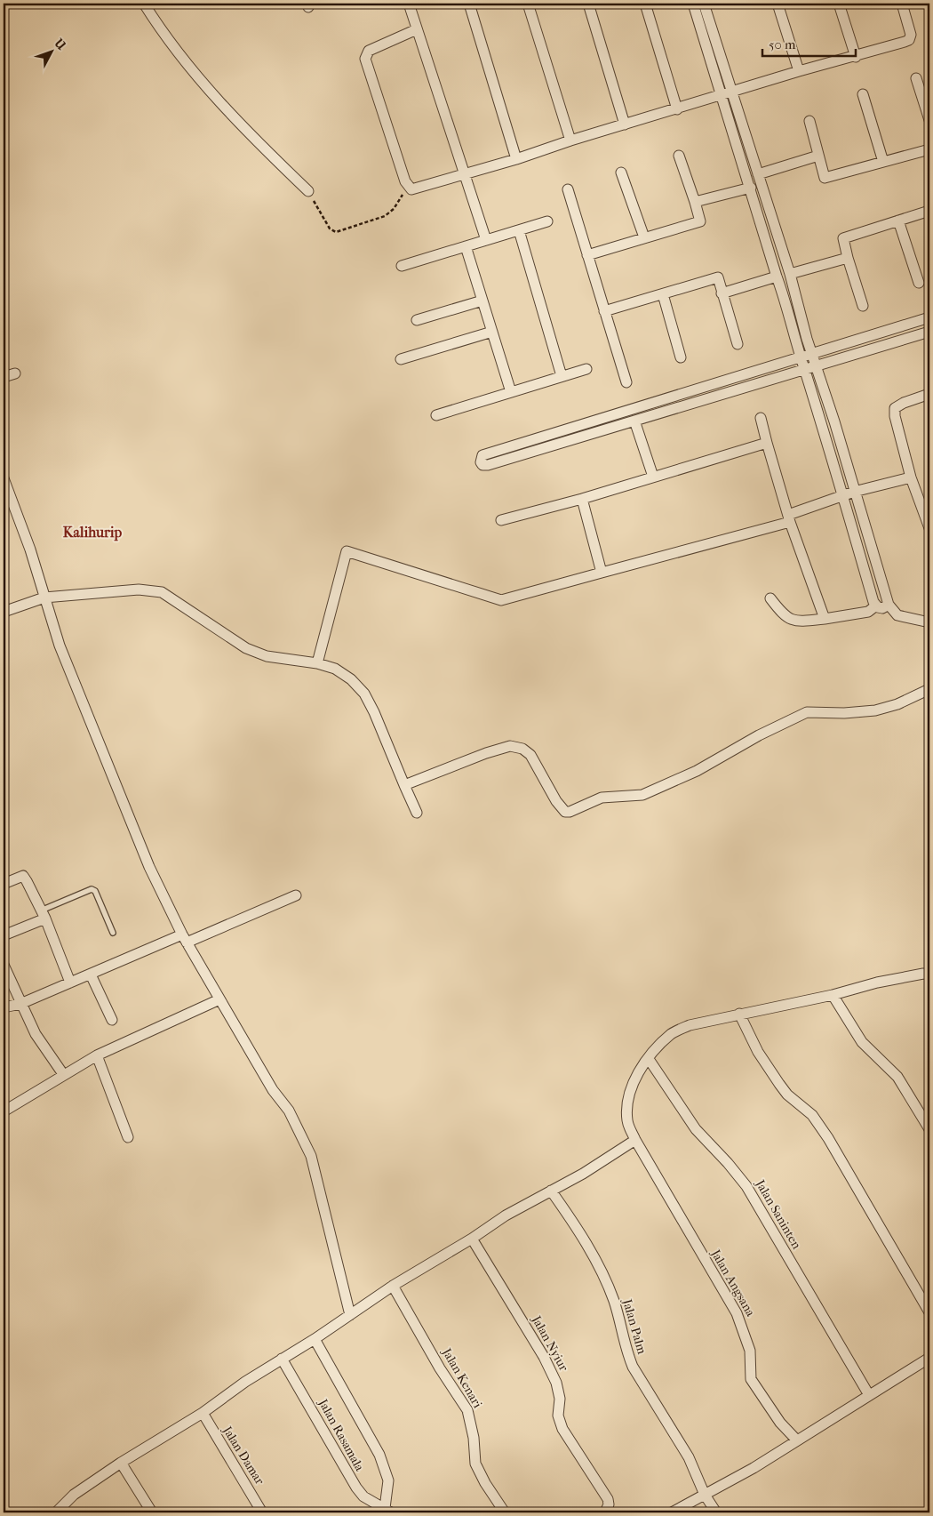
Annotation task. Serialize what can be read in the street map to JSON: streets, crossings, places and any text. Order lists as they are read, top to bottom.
{
  "streets": {
    "street": [
      "Jalan Saninten",
      "Jalan Angsana",
      "Jalan Palm",
      "Jalan Nyiur",
      "Jalan Kenari",
      "Jalan Rasamala",
      "Jalan Damar"
    ]
  },
  "crossings": [
    ["Jalan Saninten", "Jalan Angsana"]
  ],
  "districts": ["Kalihurip"],
  "scale_bar": "50 m",
  "north": "top right"
}
